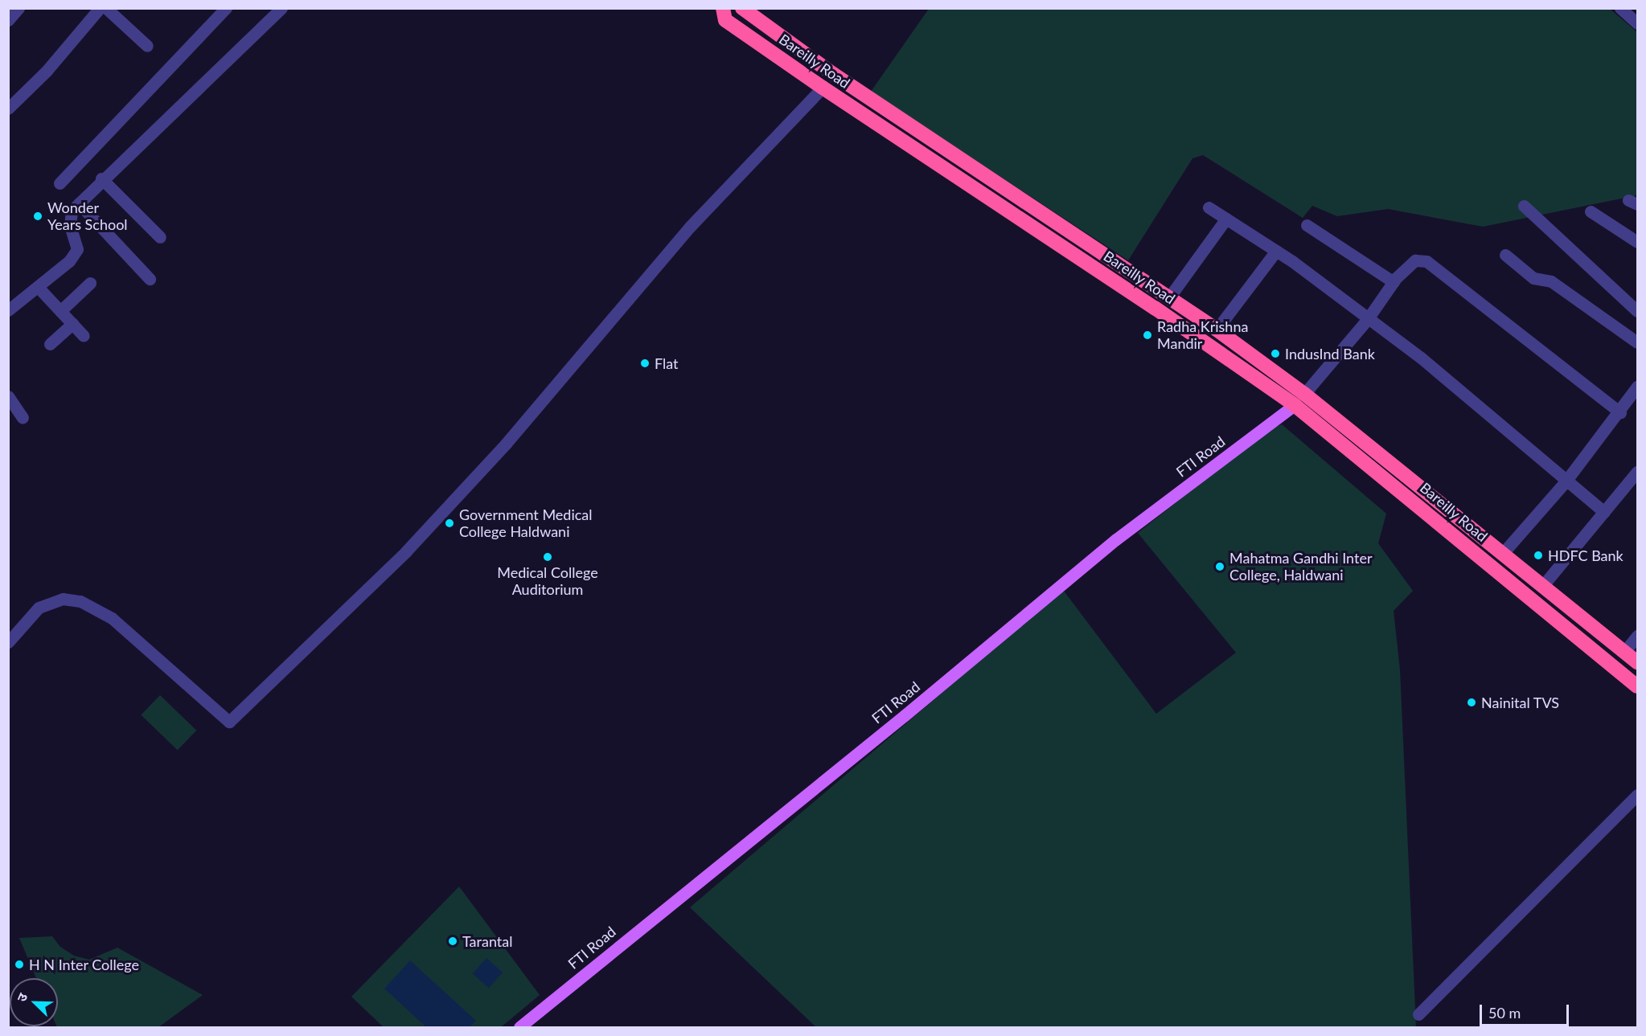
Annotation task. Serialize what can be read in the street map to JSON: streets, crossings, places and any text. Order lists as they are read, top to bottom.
{
  "streets": {
    "highway": ["Bareilly Road"],
    "main road": ["FTI Road"]
  },
  "crossings": [
    ["Bareilly Road", "FTI Road"]
  ],
  "places": [
    "Wonder Years School",
    "Radha Krishna Mandir",
    "IndusInd Bank",
    "Flat",
    "Government Medical College Haldwani",
    "HDFC Bank",
    "Medical College Auditorium",
    "Mahatma Gandhi Inter College, Haldwani",
    "Nainital TVS",
    "Tarantal",
    "H N Inter College"
  ],
  "scale_bar": "50 m",
  "north": "top left"
}
